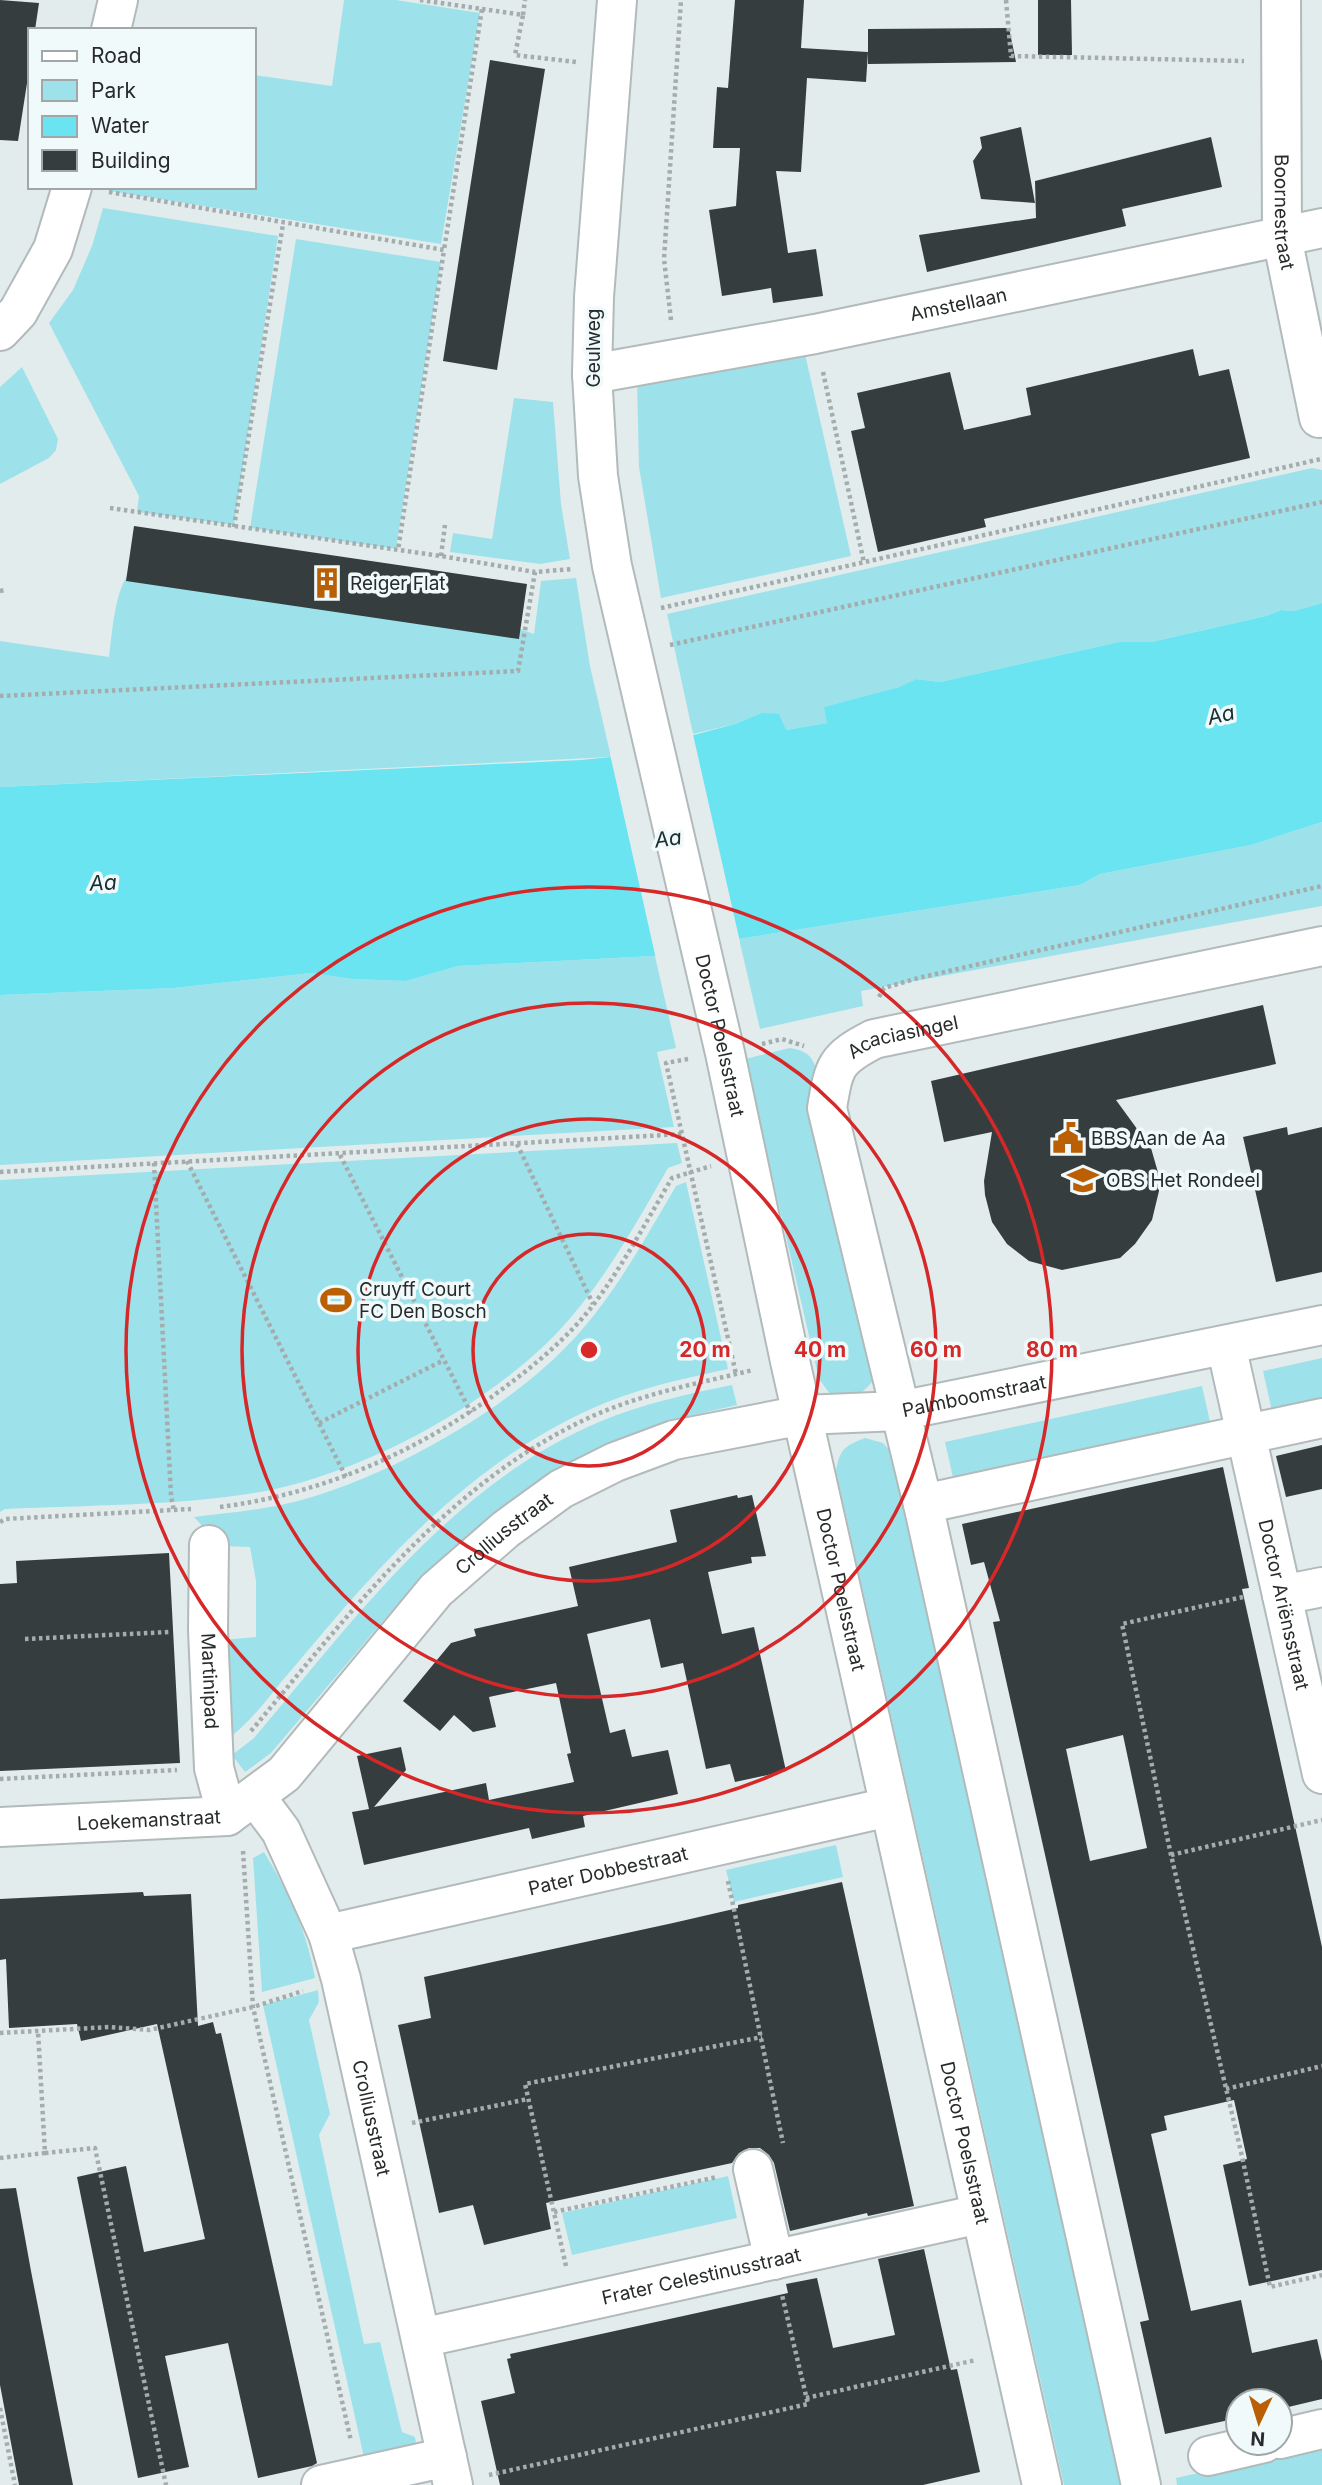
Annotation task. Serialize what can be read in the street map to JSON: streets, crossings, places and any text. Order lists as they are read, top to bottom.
{
  "streets": {
    "street": [
      "Boornestraat",
      "Amstellaan",
      "Geulweg",
      "Doctor Poelsstraat",
      "Acaciasingel",
      "Palmboomstraat",
      "Crolliusstraat",
      "Doctor Ariënsstraat",
      "Martinipad",
      "Loekemanstraat",
      "Pater Dobbestraat",
      "Frater Celestinusstraat"
    ]
  },
  "crossings": [
    ["Boornestraat", "Amstellaan"],
    ["Amstellaan", "Geulweg"],
    ["Geulweg", "Doctor Poelsstraat"],
    ["Doctor Poelsstraat", "Palmboomstraat"],
    ["Doctor Poelsstraat", "Crolliusstraat"],
    ["Doctor Poelsstraat", "Pater Dobbestraat"],
    ["Doctor Poelsstraat", "Frater Celestinusstraat"],
    ["Acaciasingel", "Palmboomstraat"],
    ["Palmboomstraat", "Crolliusstraat"],
    ["Crolliusstraat", "Martinipad"],
    ["Crolliusstraat", "Loekemanstraat"],
    ["Crolliusstraat", "Pater Dobbestraat"],
    ["Crolliusstraat", "Frater Celestinusstraat"],
    ["Martinipad", "Loekemanstraat"]
  ],
  "water": ["Aa"],
  "places": {
    "building": ["Reiger Flat"],
    "public building": ["BBS Aan de Aa"],
    "school or university": ["OBS Het Rondeel"],
    "sports": ["Cruyff Court FC Den Bosch"]
  },
  "legend": [
    "Road",
    "Park",
    "Water",
    "Building"
  ],
  "north": "bottom",
  "rings": [
    "20 m",
    "40 m",
    "60 m",
    "80 m"
  ]
}
